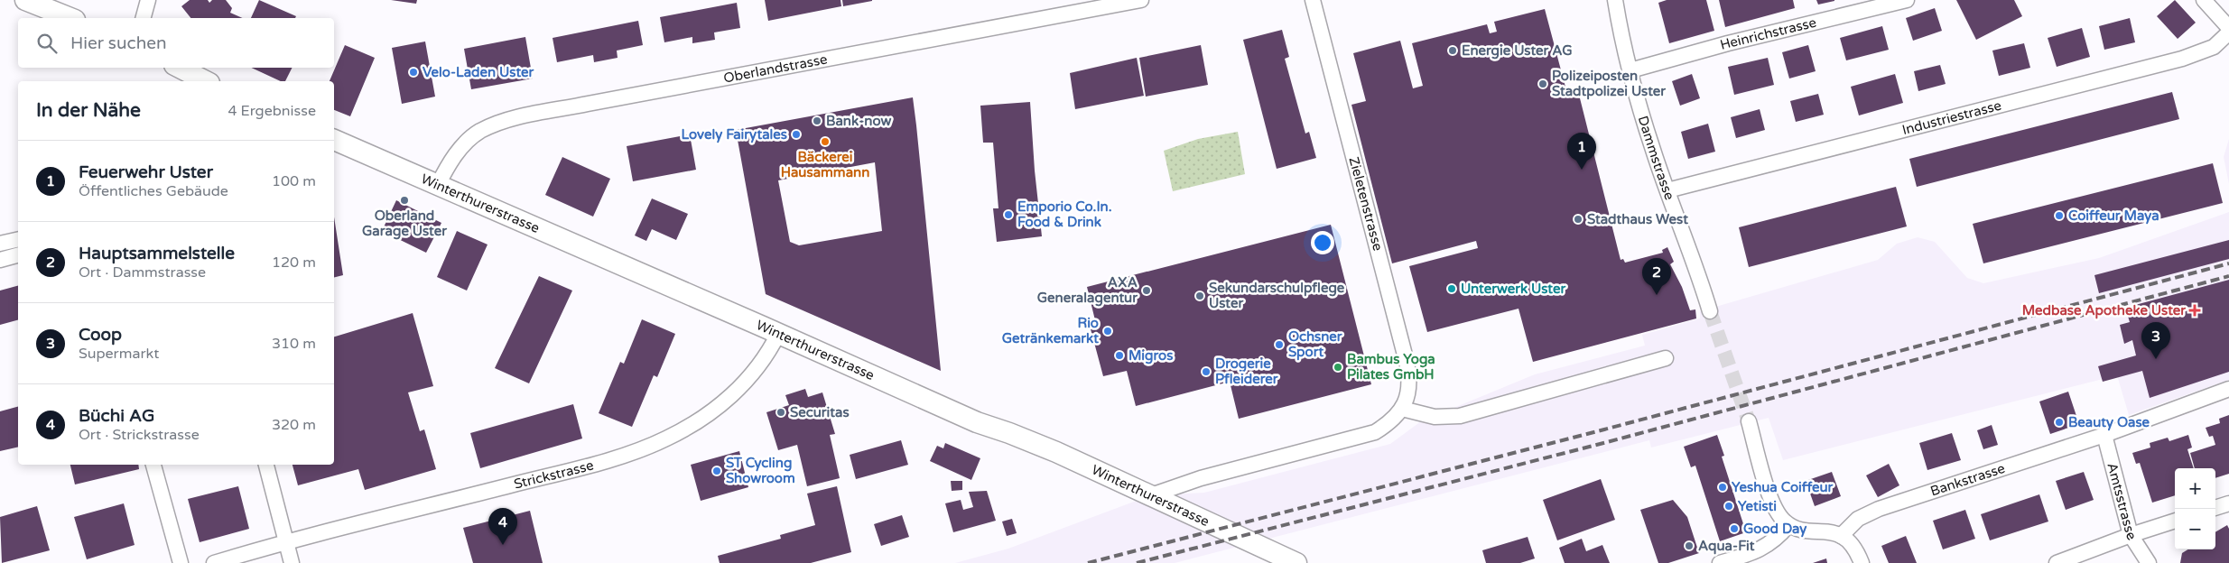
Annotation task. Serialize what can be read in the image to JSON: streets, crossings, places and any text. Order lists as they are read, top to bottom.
{
  "streets": {
    "main road": ["Winterthurerstrasse"],
    "street": [
      "Heinrichstrasse",
      "Oberlandstrasse",
      "Industriestrasse",
      "Dammstrasse",
      "Zieletenstrasse",
      "Strickstrasse",
      "Bankstrasse",
      "Amtsstrasse"
    ]
  },
  "crossings": [
    ["Heinrichstrasse", "Dammstrasse"],
    ["Oberlandstrasse", "Winterthurerstrasse"],
    ["Industriestrasse", "Dammstrasse"],
    ["Winterthurerstrasse", "Zieletenstrasse"],
    ["Winterthurerstrasse", "Strickstrasse"],
    ["Bankstrasse", "Amtsstrasse"]
  ],
  "places": {
    "other": [
      "Energie Uster AG",
      "Velo-Laden Uster",
      "Polizeiposten Stadtpolizei Uster",
      "Bank-now",
      "Lovely Fairytales",
      "Bäckerei Hausammann",
      "Oberland Garage Uster",
      "Emporio Co.In. Food & Drink",
      "Coiffeur Maya",
      "Stadthaus West",
      "Unterwerk Uster",
      "AXA Generalagentur",
      "Sekundarschulpflege Uster",
      "Rio Getränkemarkt",
      "Ochsner Sport",
      "Migros",
      "Bambus Yoga Pilates GmbH",
      "Drogerie Pfleiderer",
      "Securitas",
      "Beauty Oase",
      "ST Cycling Showroom",
      "Yeshua Coiffeur",
      "Yetisti",
      "Good Day",
      "Aqua-Fit"
    ],
    "health": ["Medbase Apotheke Uster"]
  },
  "page": {
    "search": "Hier suchen",
    "heading": ["In der Nähe", "4 Ergebnisse"],
    "pins": [
      "1",
      "2",
      "3",
      "4"
    ],
    "list": [
      {
        "mark": "1",
        "name": "Feuerwehr Uster",
        "note": "Öffentliches Gebäude",
        "value": "100 m"
      },
      {
        "mark": "2",
        "name": "Hauptsammelstelle",
        "note": "Ort · Dammstrasse",
        "value": "120 m"
      },
      {
        "mark": "3",
        "name": "Coop",
        "note": "Supermarkt",
        "value": "310 m"
      },
      {
        "mark": "4",
        "name": "Büchi AG",
        "note": "Ort · Strickstrasse",
        "value": "320 m"
      }
    ],
    "map_buttons": ["+", "−"]
  }
}
